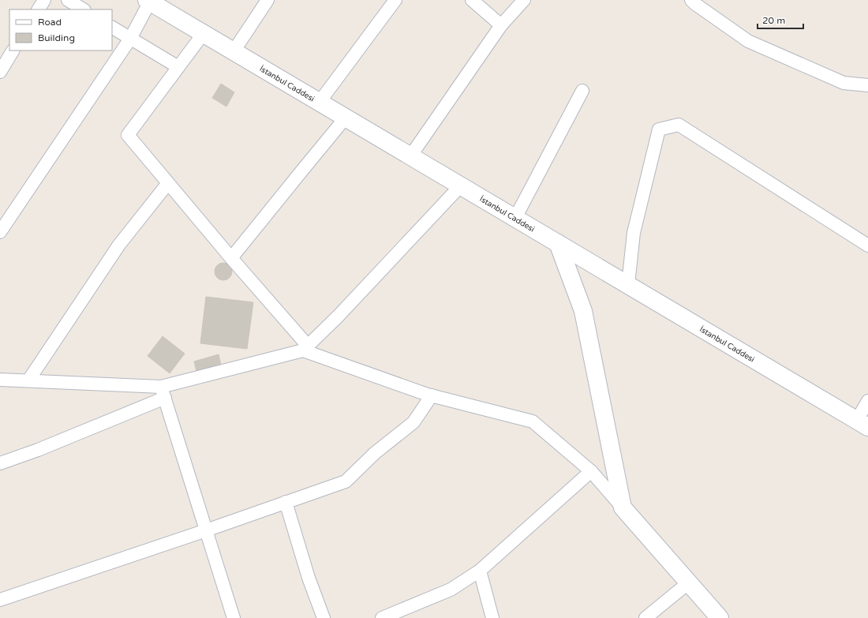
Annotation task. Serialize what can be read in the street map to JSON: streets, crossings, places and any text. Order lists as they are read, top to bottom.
{
  "streets": {
    "street": ["İstanbul Caddesi"]
  },
  "legend": ["Road", "Building"],
  "scale_bar": "20 m"
}
